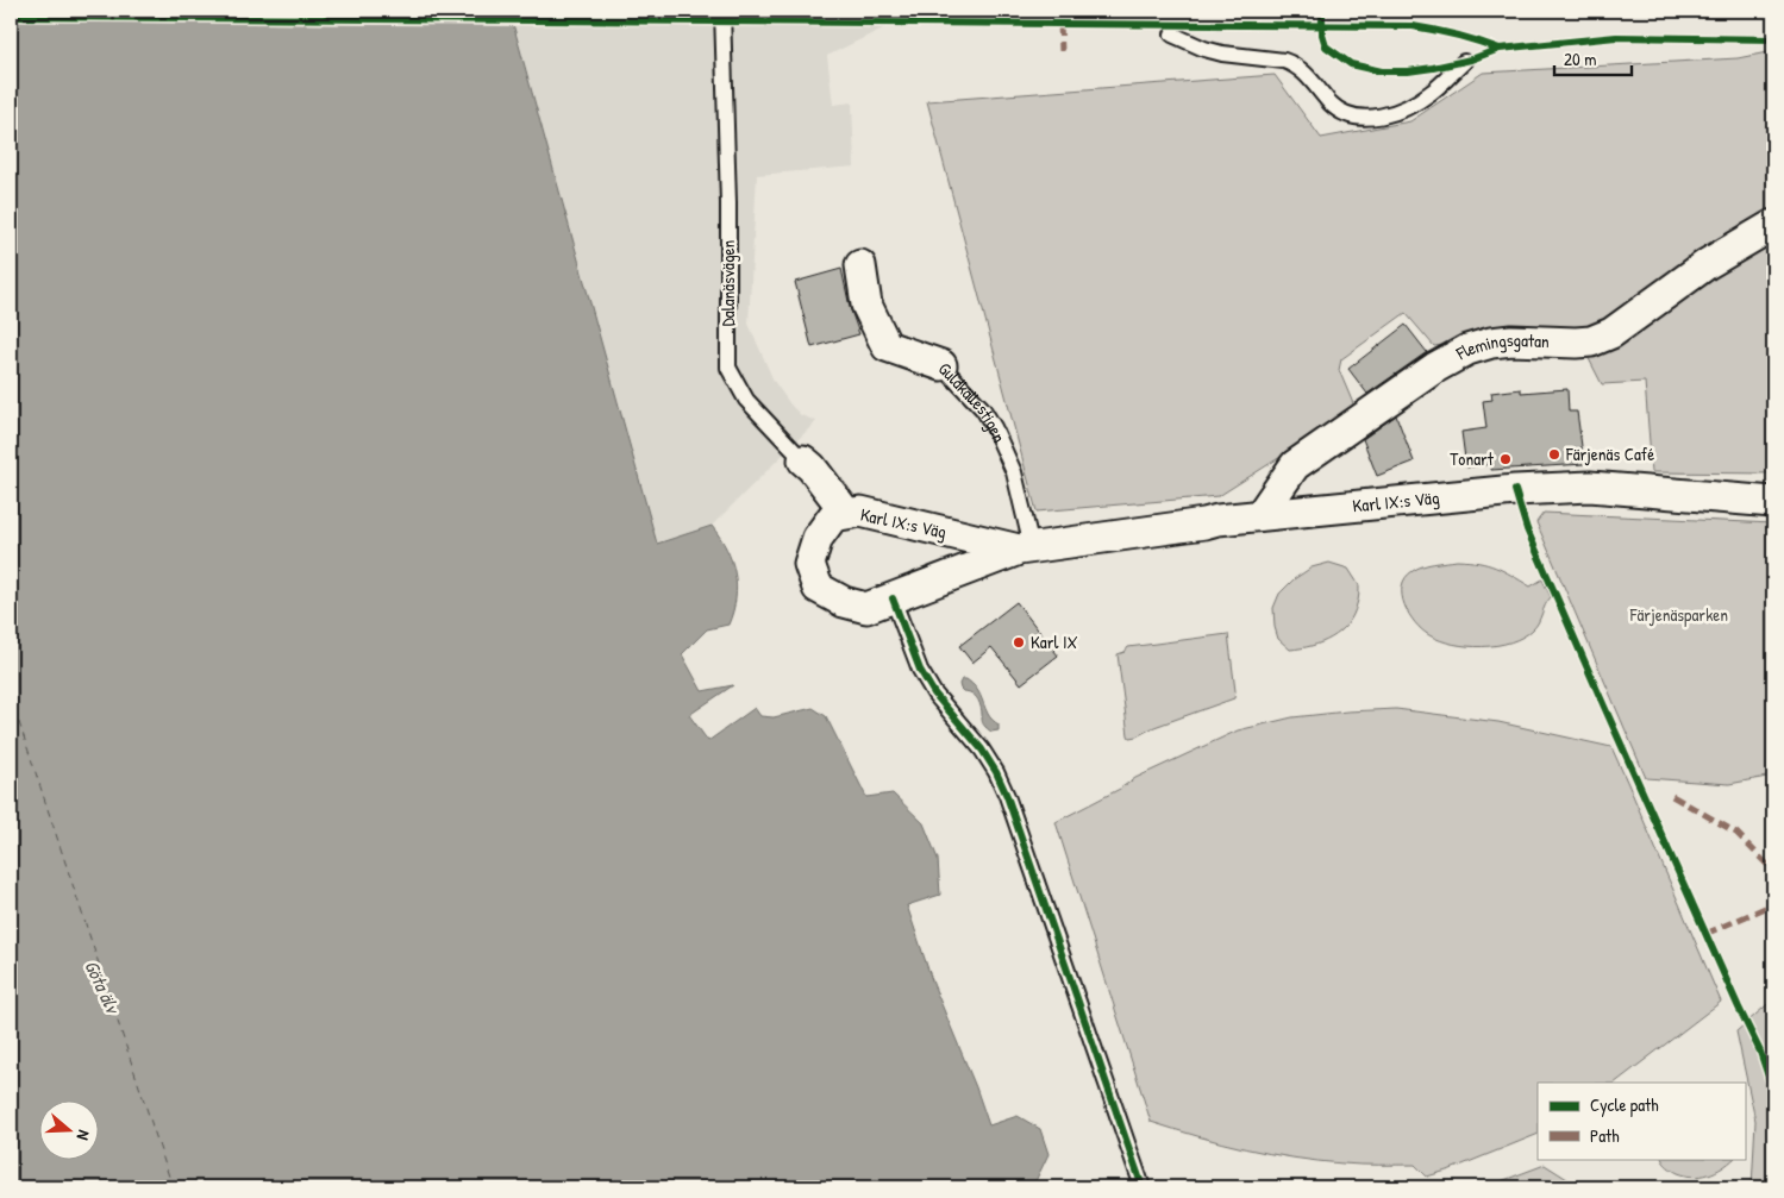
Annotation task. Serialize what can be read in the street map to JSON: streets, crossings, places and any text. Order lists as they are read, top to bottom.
{
  "streets": {
    "street": [
      "Dalanäsvägen",
      "Flemingsgatan",
      "Guldkällestigen",
      "Karl IX:s Väg"
    ]
  },
  "crossings": [
    ["Dalanäsvägen", "Karl IX:s Väg"],
    ["Flemingsgatan", "Karl IX:s Väg"],
    ["Guldkällestigen", "Karl IX:s Väg"]
  ],
  "water": ["Göta älv"],
  "parks": ["Färjenäsparken"],
  "places": ["Färjenäs Café", "Tonart", "Karl IX"],
  "legend": ["Cycle path", "Path"],
  "scale_bar": "20 m",
  "north": "right"
}
